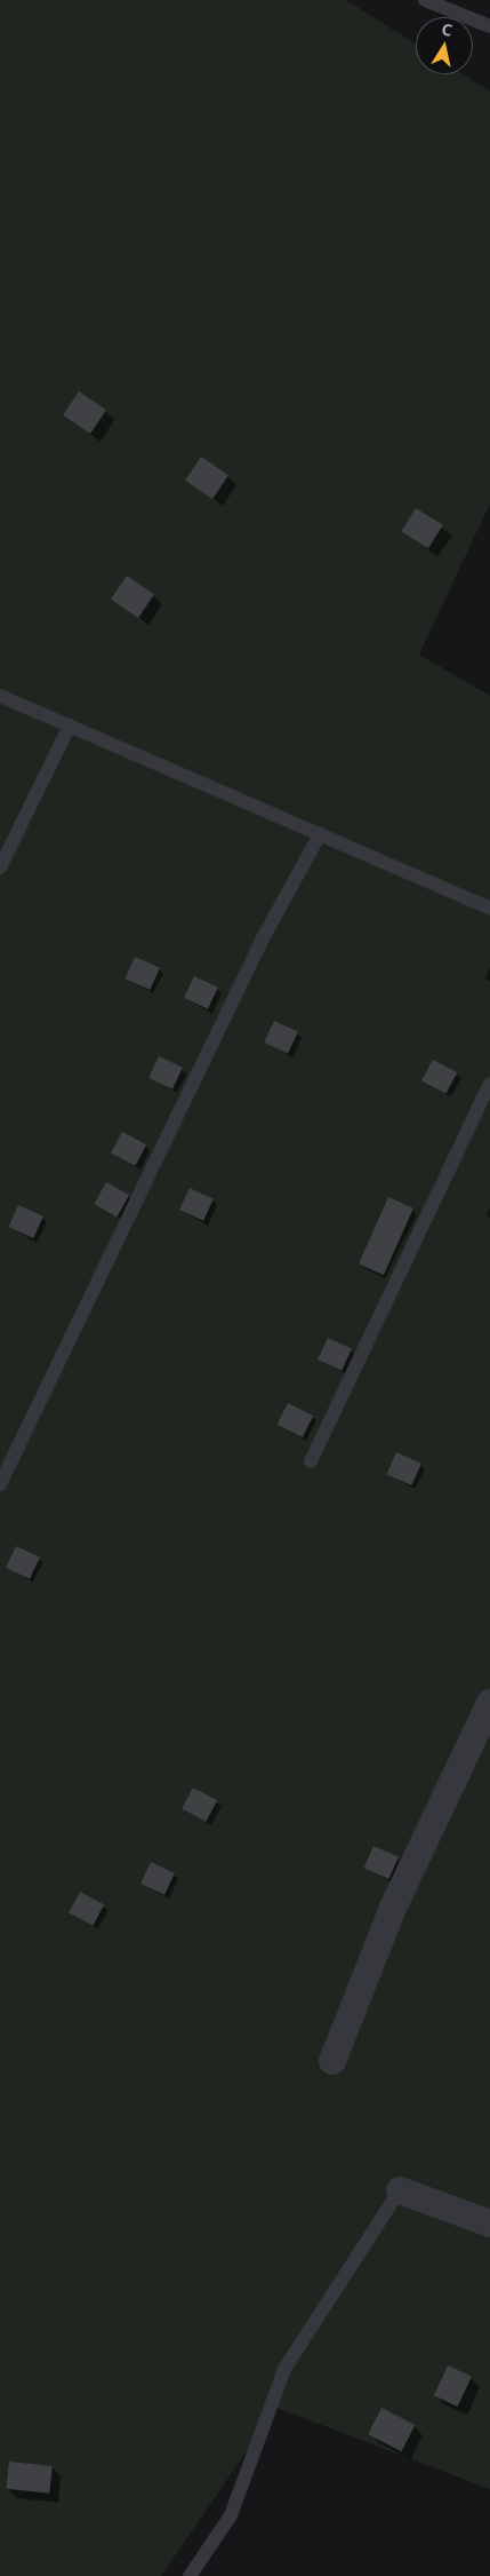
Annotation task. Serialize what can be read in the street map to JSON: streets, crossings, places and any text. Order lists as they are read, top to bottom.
{
  "north": "top"
}
